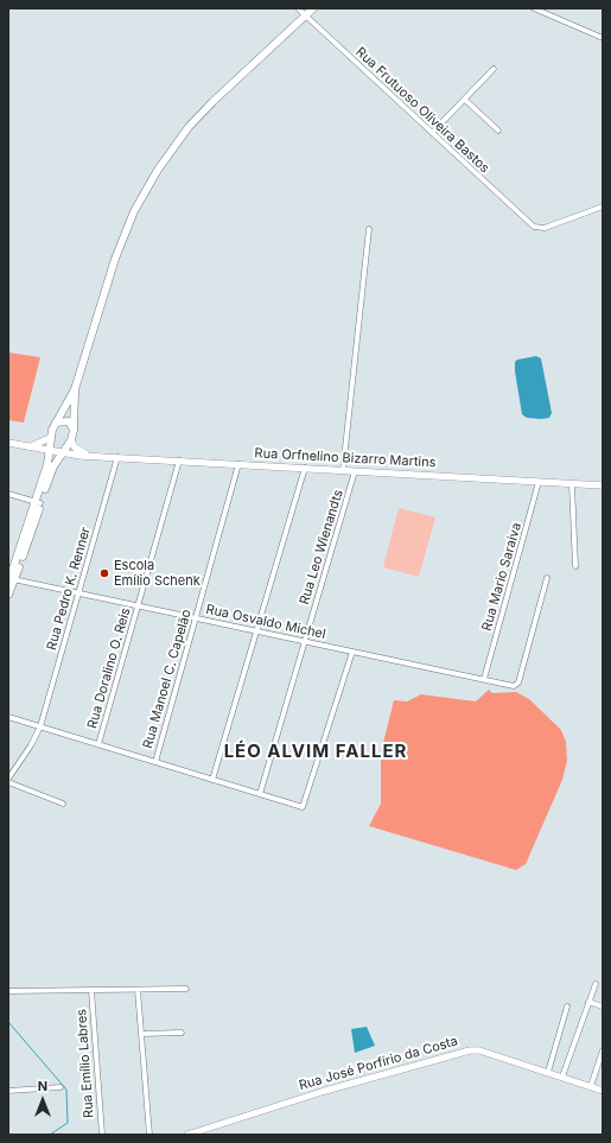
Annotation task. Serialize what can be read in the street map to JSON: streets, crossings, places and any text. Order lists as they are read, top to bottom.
{
  "streets": {
    "street": [
      "Rua Frutuoso Oliveira Bastos",
      "Rua Orfnelino Bizarro Martins",
      "Rua Leo Wienandts",
      "Rua Mario Saraiva",
      "Rua Pedro K. Renner",
      "Rua Osvaldo Michel",
      "Rua Doralino O. Reis",
      "Rua Manoel C. Capelão",
      "Rua Emílio Labres",
      "Rua José Porfírio da Costa"
    ]
  },
  "crossings": [
    ["Rua Orfnelino Bizarro Martins", "Rua Leo Wienandts"],
    ["Rua Orfnelino Bizarro Martins", "Rua Mario Saraiva"],
    ["Rua Orfnelino Bizarro Martins", "Rua Pedro K. Renner"],
    ["Rua Orfnelino Bizarro Martins", "Rua Doralino O. Reis"],
    ["Rua Orfnelino Bizarro Martins", "Rua Manoel C. Capelão"],
    ["Rua Leo Wienandts", "Rua Osvaldo Michel"],
    ["Rua Mario Saraiva", "Rua Osvaldo Michel"],
    ["Rua Pedro K. Renner", "Rua Osvaldo Michel"],
    ["Rua Osvaldo Michel", "Rua Doralino O. Reis"],
    ["Rua Osvaldo Michel", "Rua Manoel C. Capelão"]
  ],
  "districts": ["LÉO ALVIM FALLER"],
  "places": ["Escola Emílio Schenk"],
  "north": "top"
}
